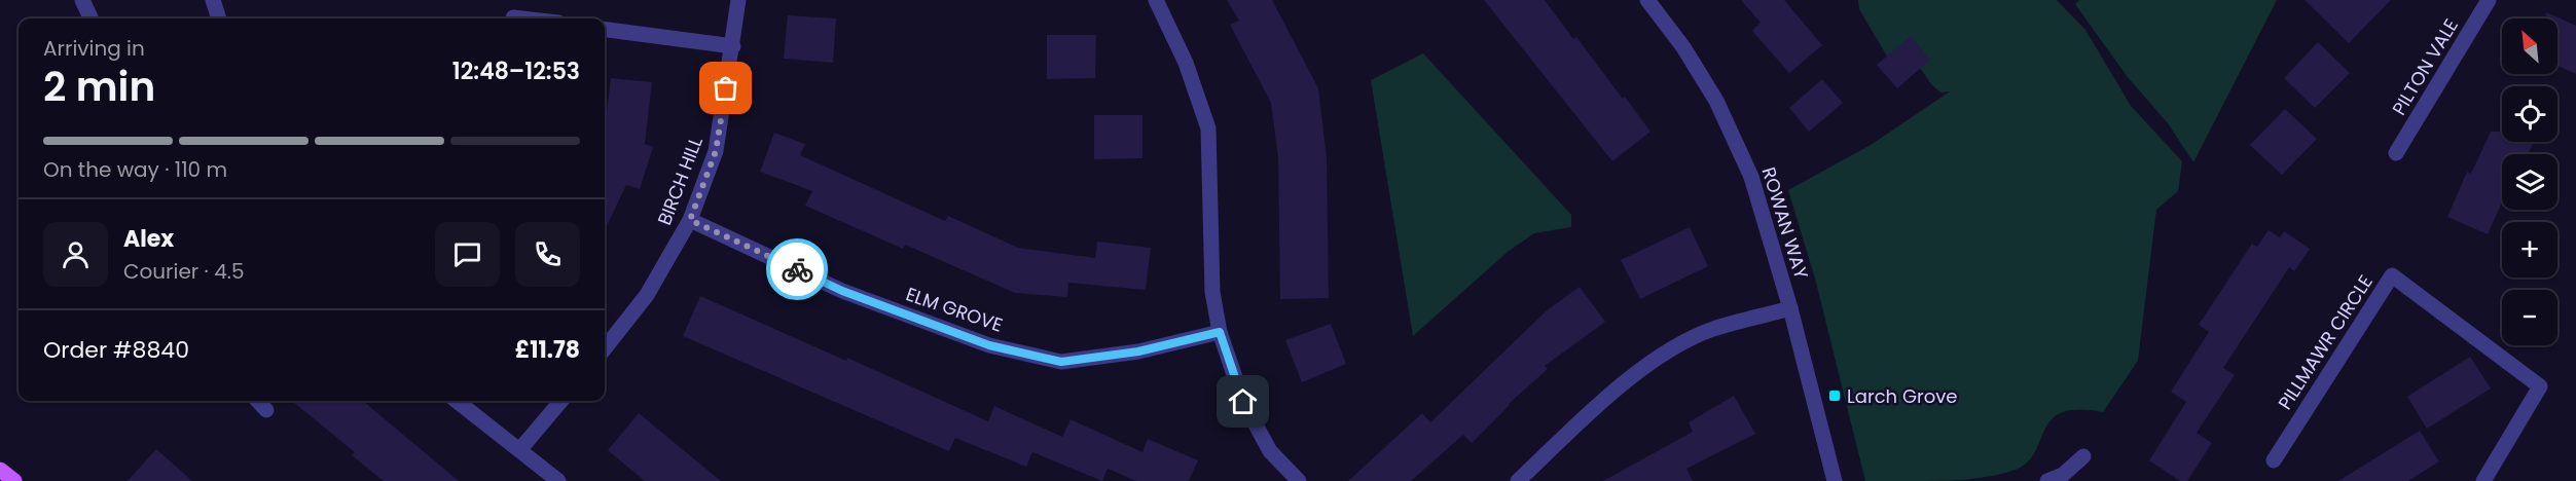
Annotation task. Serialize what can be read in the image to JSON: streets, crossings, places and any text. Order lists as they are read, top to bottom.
{
  "streets": {
    "street": [
      "PILTON VALE",
      "BIRCH HILL",
      "ROWAN WAY",
      "ELM GROVE",
      "PILLMAWR CIRCLE"
    ]
  },
  "crossings": [
    ["BIRCH HILL", "ELM GROVE"]
  ],
  "places": {
    "transit": ["Larch Grove"]
  },
  "north": "top left",
  "page": {
    "map_buttons": ["+", "−"],
    "heading": ["2 min", "Arriving in", "12:48–12:53"],
    "panel": [
      "Alex",
      "Courier · 4.5",
      "Order #8840",
      "£11.78"
    ],
    "bar": "On the way · 110 m"
  }
}
